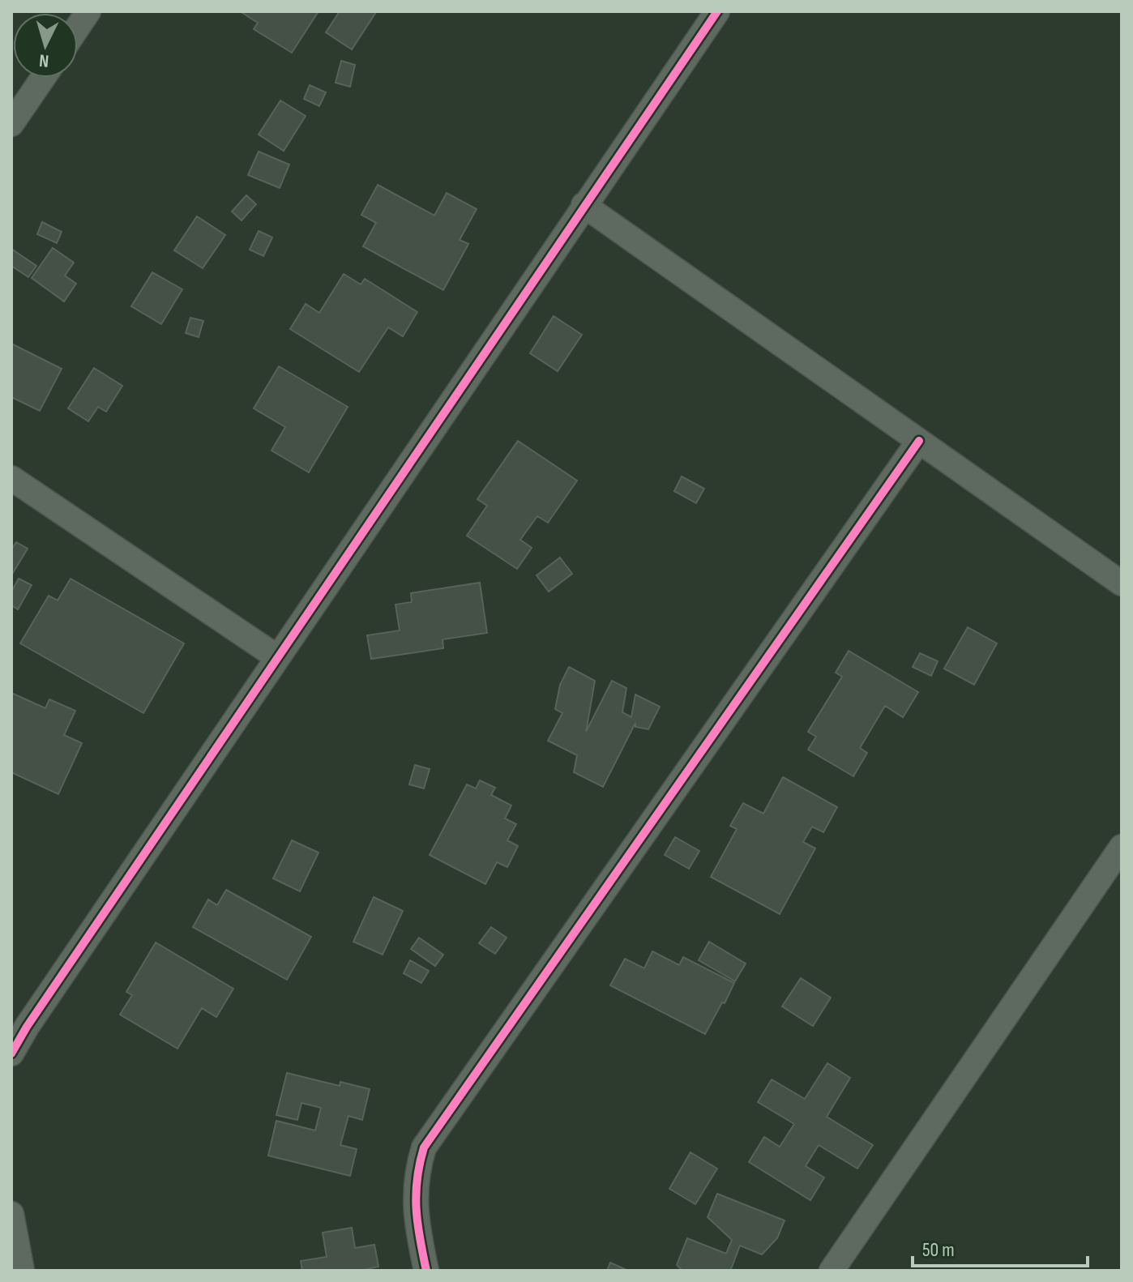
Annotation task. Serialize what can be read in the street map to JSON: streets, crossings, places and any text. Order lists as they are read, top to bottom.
{
  "scale_bar": "50 m",
  "north": "bottom"
}
